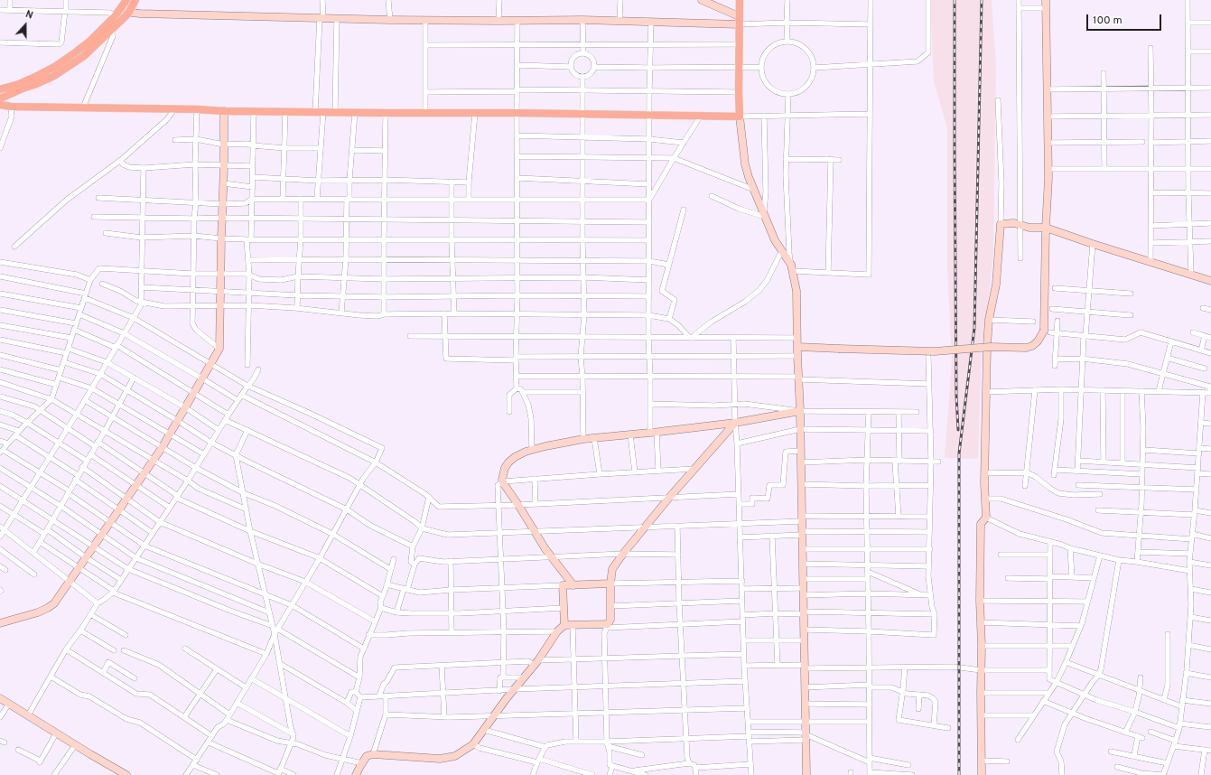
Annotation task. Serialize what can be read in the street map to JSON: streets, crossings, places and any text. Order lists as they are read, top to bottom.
{
  "scale_bar": "100 m",
  "north": "top"
}
